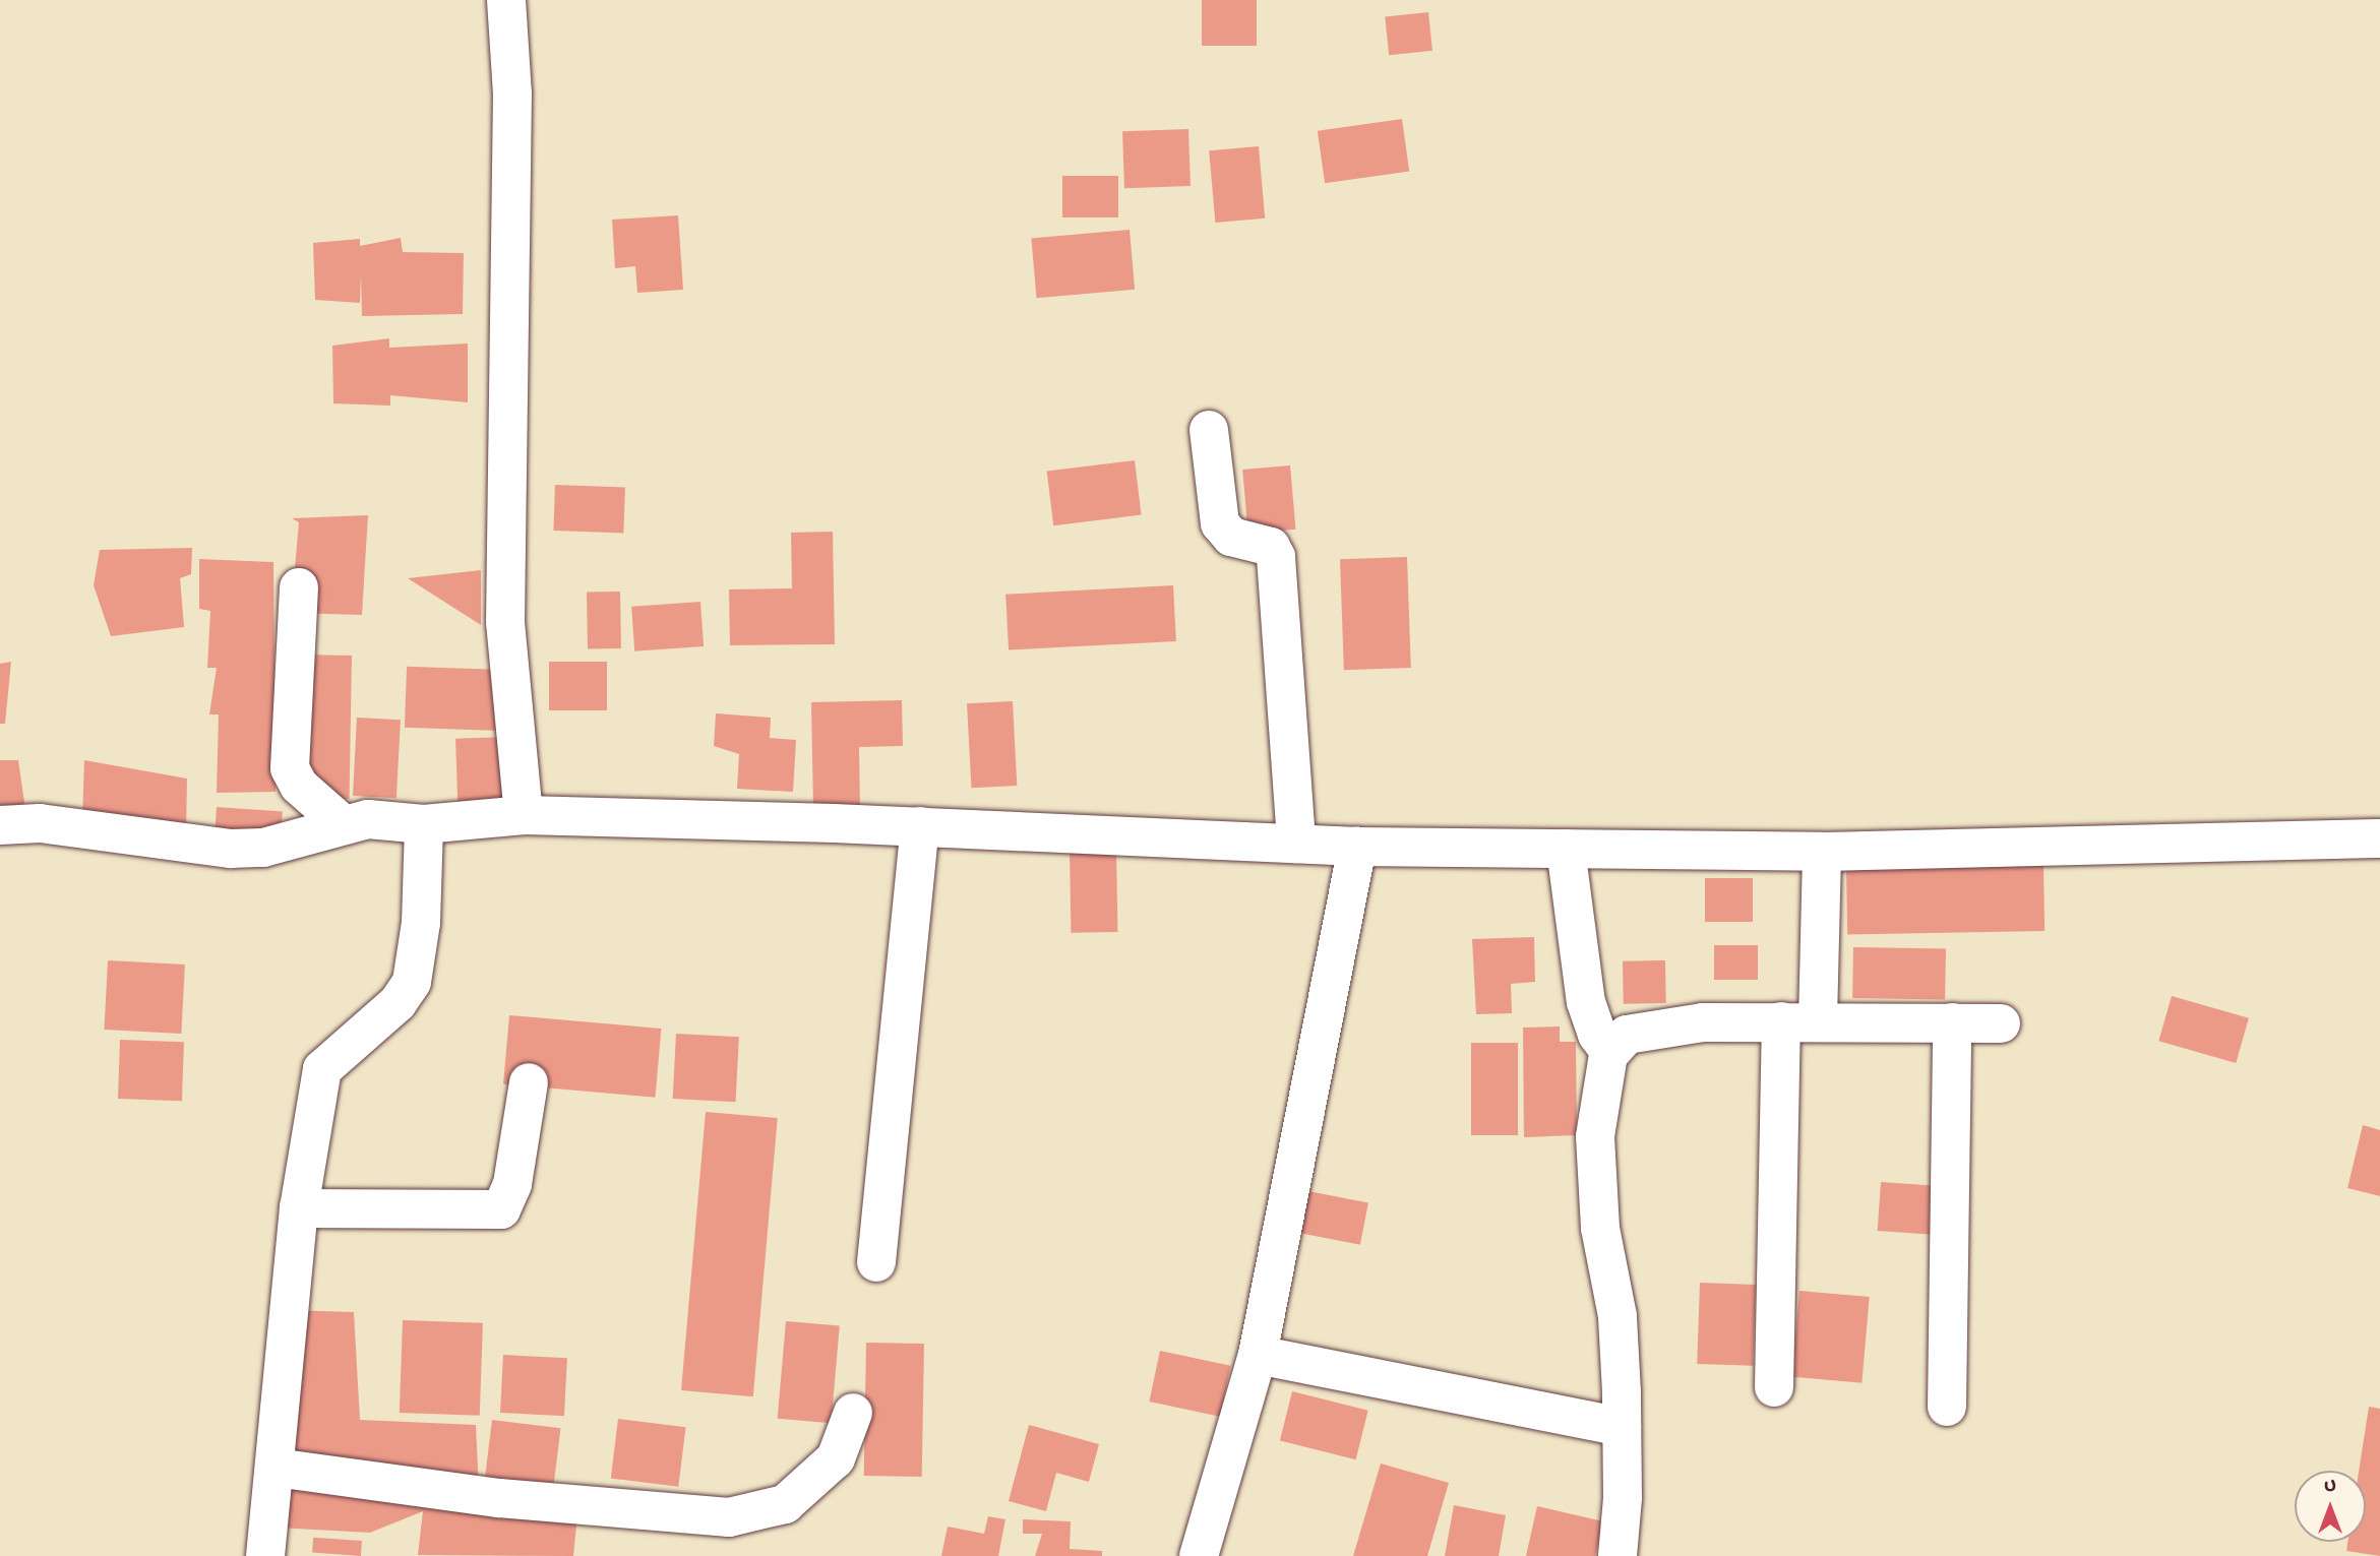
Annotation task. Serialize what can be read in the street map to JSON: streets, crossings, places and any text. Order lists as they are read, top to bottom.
{
  "north": "top"
}
